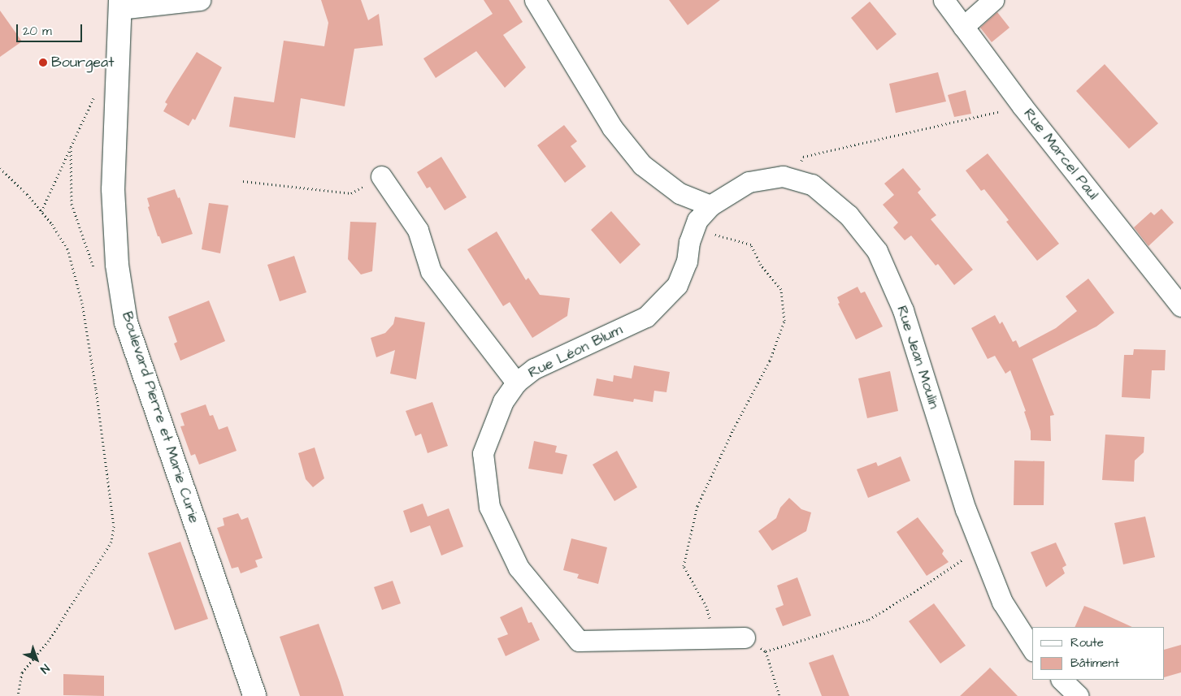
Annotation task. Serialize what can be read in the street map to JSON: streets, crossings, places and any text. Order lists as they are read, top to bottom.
{
  "streets": {
    "main road": ["Boulevard Pierre et Marie Curie"],
    "street": ["Rue Marcel Paul", "Rue Léon Blum", "Rue Jean Moulin"]
  },
  "crossings": [
    ["Rue Léon Blum", "Rue Jean Moulin"]
  ],
  "places": ["Bourgeat"],
  "legend": ["Route", "Bâtiment"],
  "scale_bar": "20 m",
  "north": "bottom right"
}
